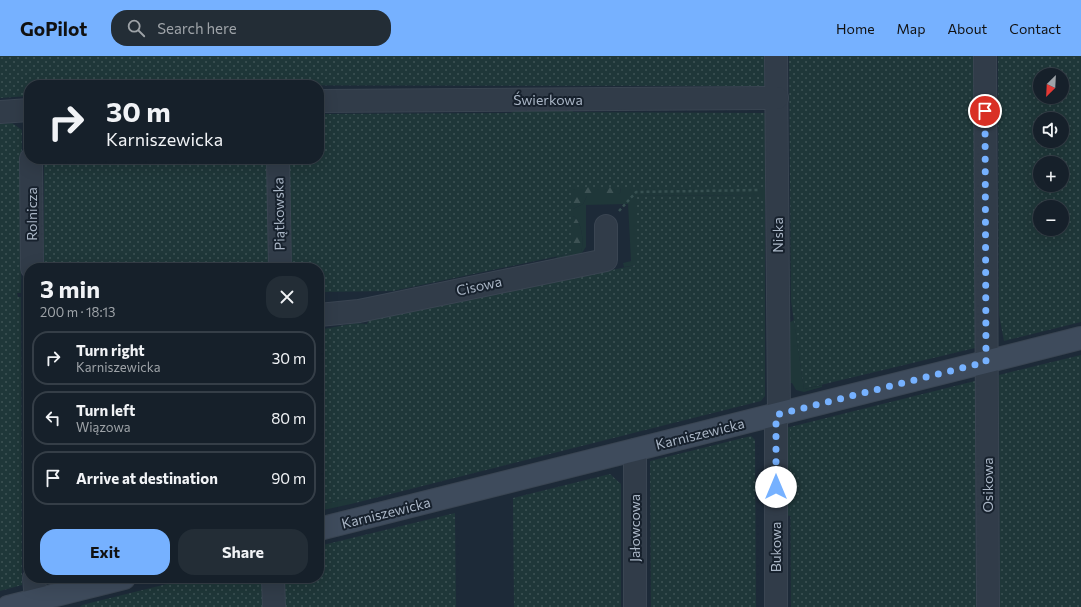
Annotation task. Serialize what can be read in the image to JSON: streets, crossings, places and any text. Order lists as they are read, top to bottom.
{
  "streets": {
    "street": [
      "Świerkowa",
      "Rolnicza",
      "Piątkowska",
      "Niska",
      "Cisowa",
      "Karniszewicka",
      "Osikowa",
      "Jałowcowa",
      "Bukowa"
    ]
  },
  "crossings": [
    ["Świerkowa", "Niska"],
    ["Niska", "Karniszewicka"],
    ["Niska", "Bukowa"],
    ["Karniszewicka", "Osikowa"],
    ["Karniszewicka", "Jałowcowa"],
    ["Karniszewicka", "Bukowa"]
  ],
  "north": "bottom left",
  "page": {
    "header": "GoPilot",
    "search": "Search here",
    "nav": [
      "Home",
      "Map",
      "About",
      "Contact"
    ],
    "map_buttons": ["+", "−"],
    "turn": ["30 m", "Karniszewicka"],
    "heading": ["3 min", "200 m · 18:13"],
    "list": [
      {
        "name": "Turn right",
        "note": "Karniszewicka",
        "value": "30 m"
      },
      {
        "name": "Turn left",
        "note": "Wiązowa",
        "value": "80 m"
      },
      {
        "name": "Arrive at destination",
        "value": "90 m"
      }
    ],
    "buttons": ["Exit", "Share"]
  }
}
